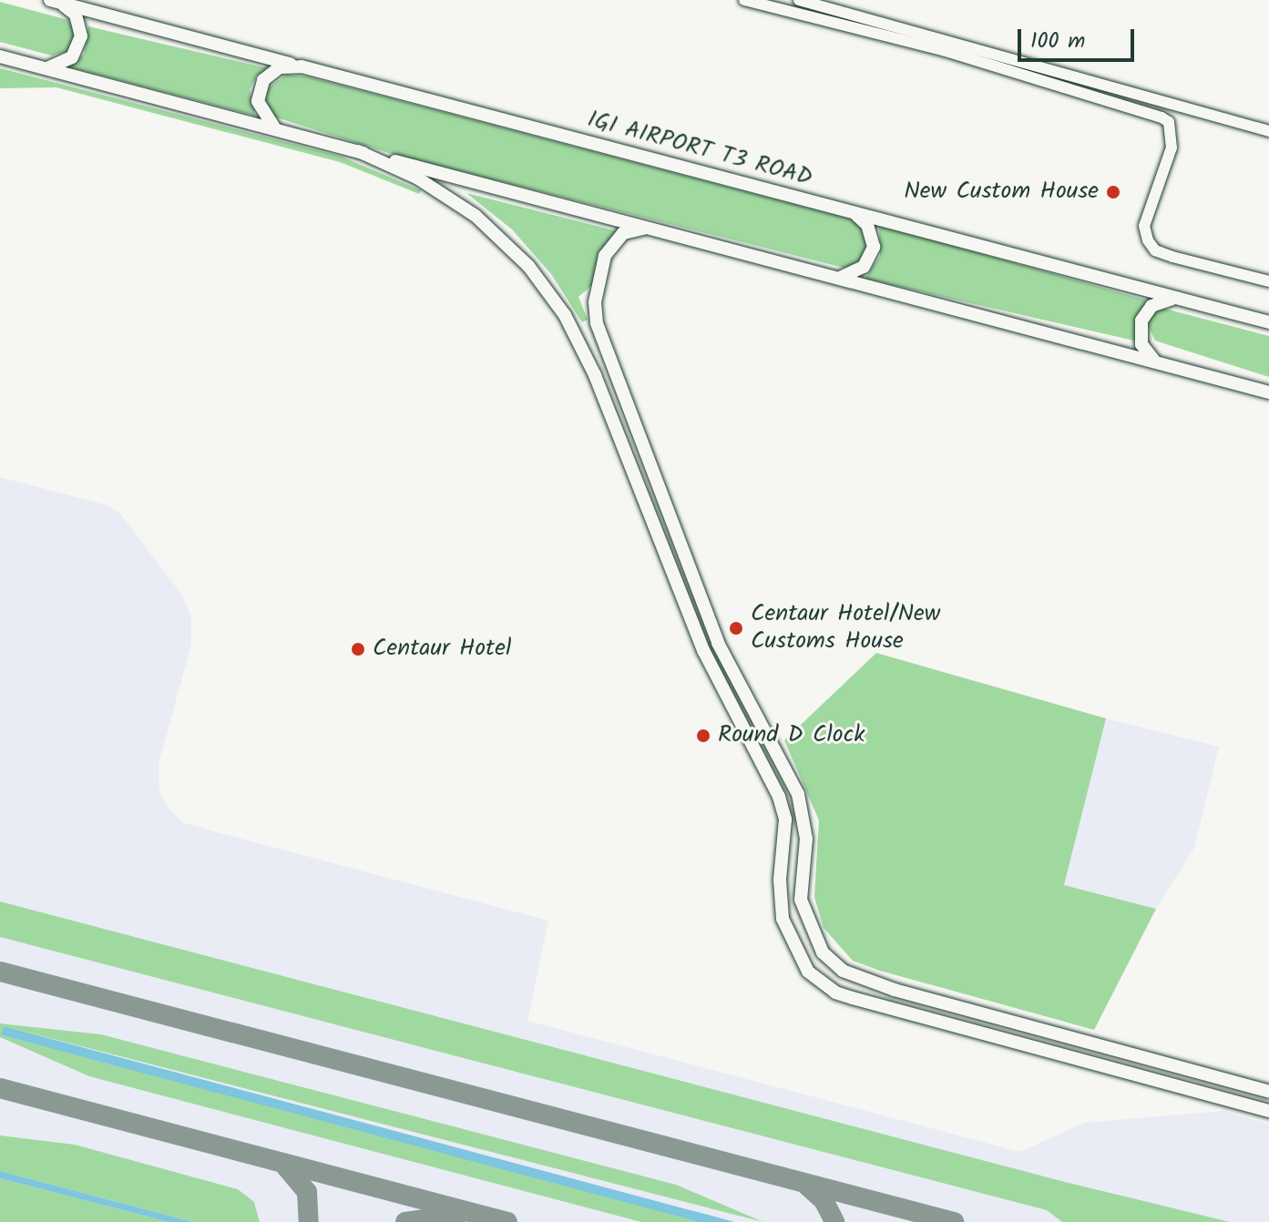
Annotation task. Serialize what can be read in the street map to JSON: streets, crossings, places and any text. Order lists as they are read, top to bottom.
{
  "streets": {
    "main road": ["IGI AIRPORT T3 ROAD"]
  },
  "places": [
    "New Custom House",
    "Centaur Hotel/New Customs House",
    "Centaur Hotel",
    "Round D Clock"
  ],
  "scale_bar": "100 m"
}
